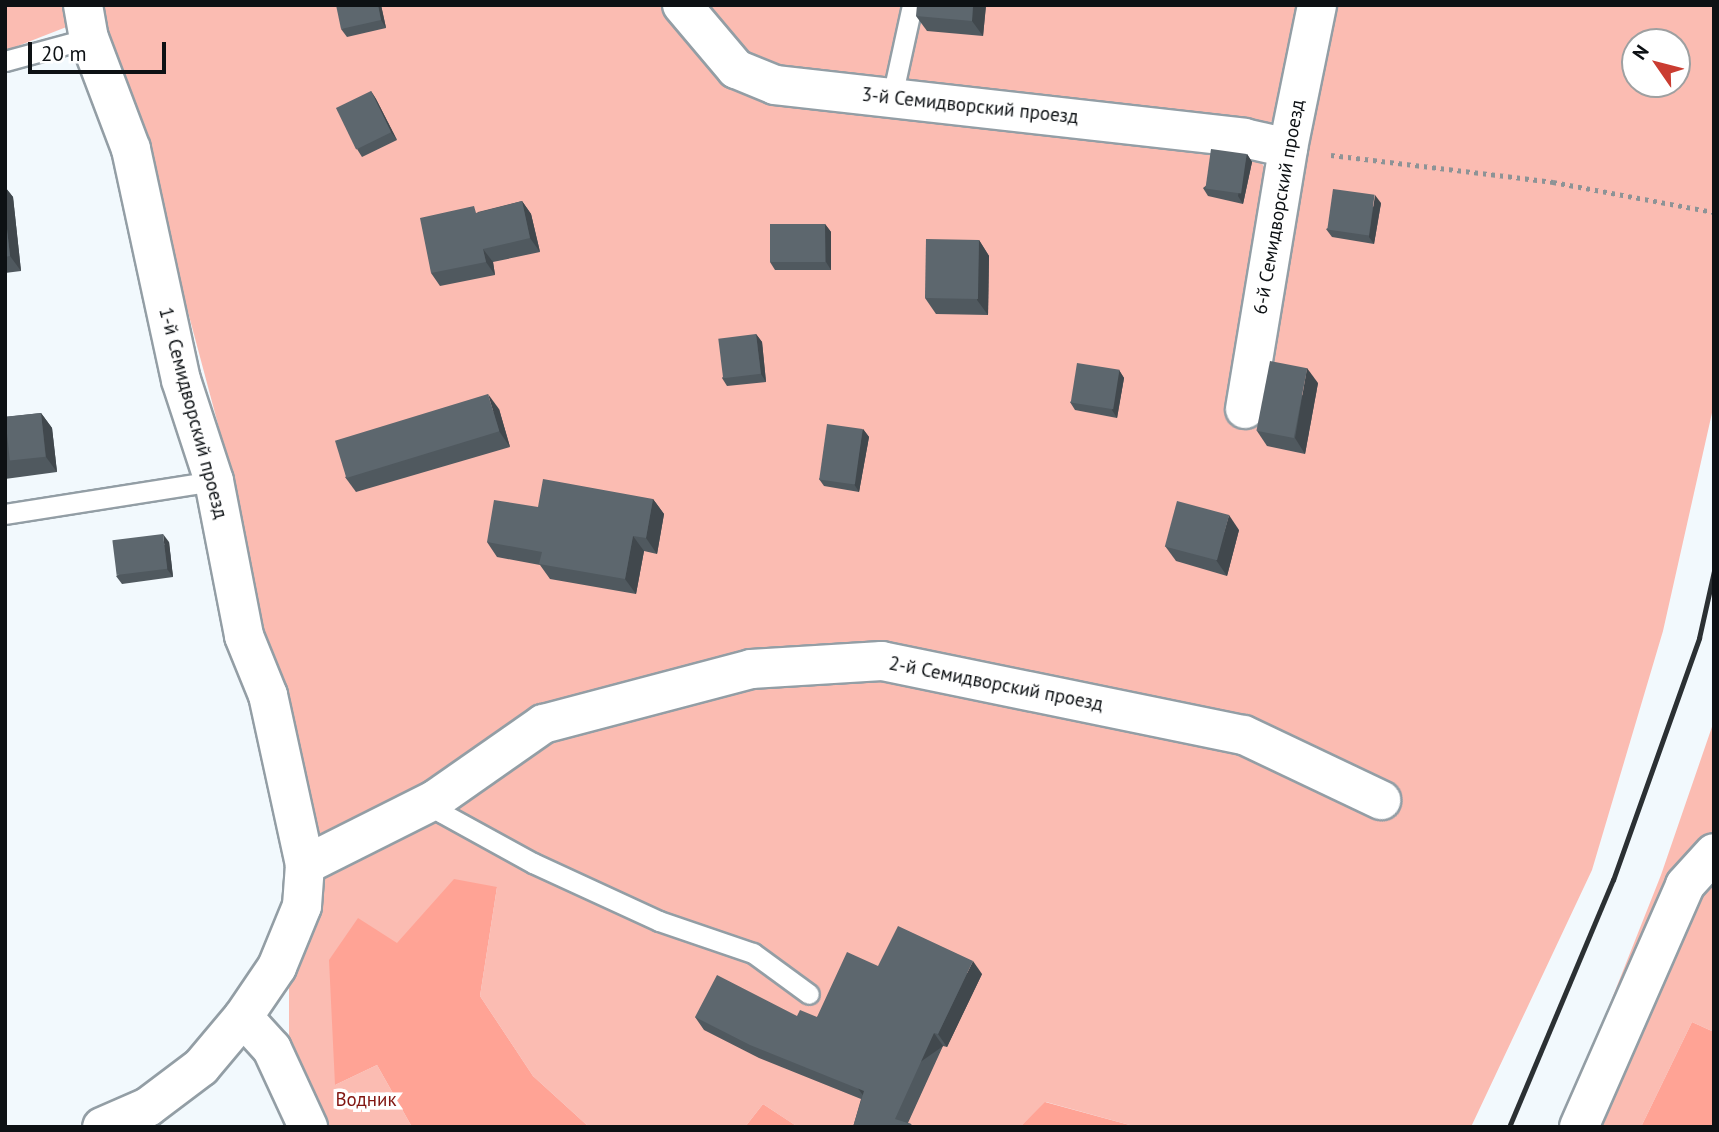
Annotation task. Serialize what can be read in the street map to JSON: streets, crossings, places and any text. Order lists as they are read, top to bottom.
{
  "streets": {
    "street": [
      "3-й Семидворский проезд",
      "6-й Семидворский проезд",
      "1-й Семидворский проезд",
      "2-й Семидворский проезд"
    ]
  },
  "crossings": [
    ["3-й Семидворский проезд", "6-й Семидворский проезд"],
    ["1-й Семидворский проезд", "2-й Семидворский проезд"]
  ],
  "parks": ["Водник"],
  "scale_bar": "20 m",
  "north": "top left"
}
